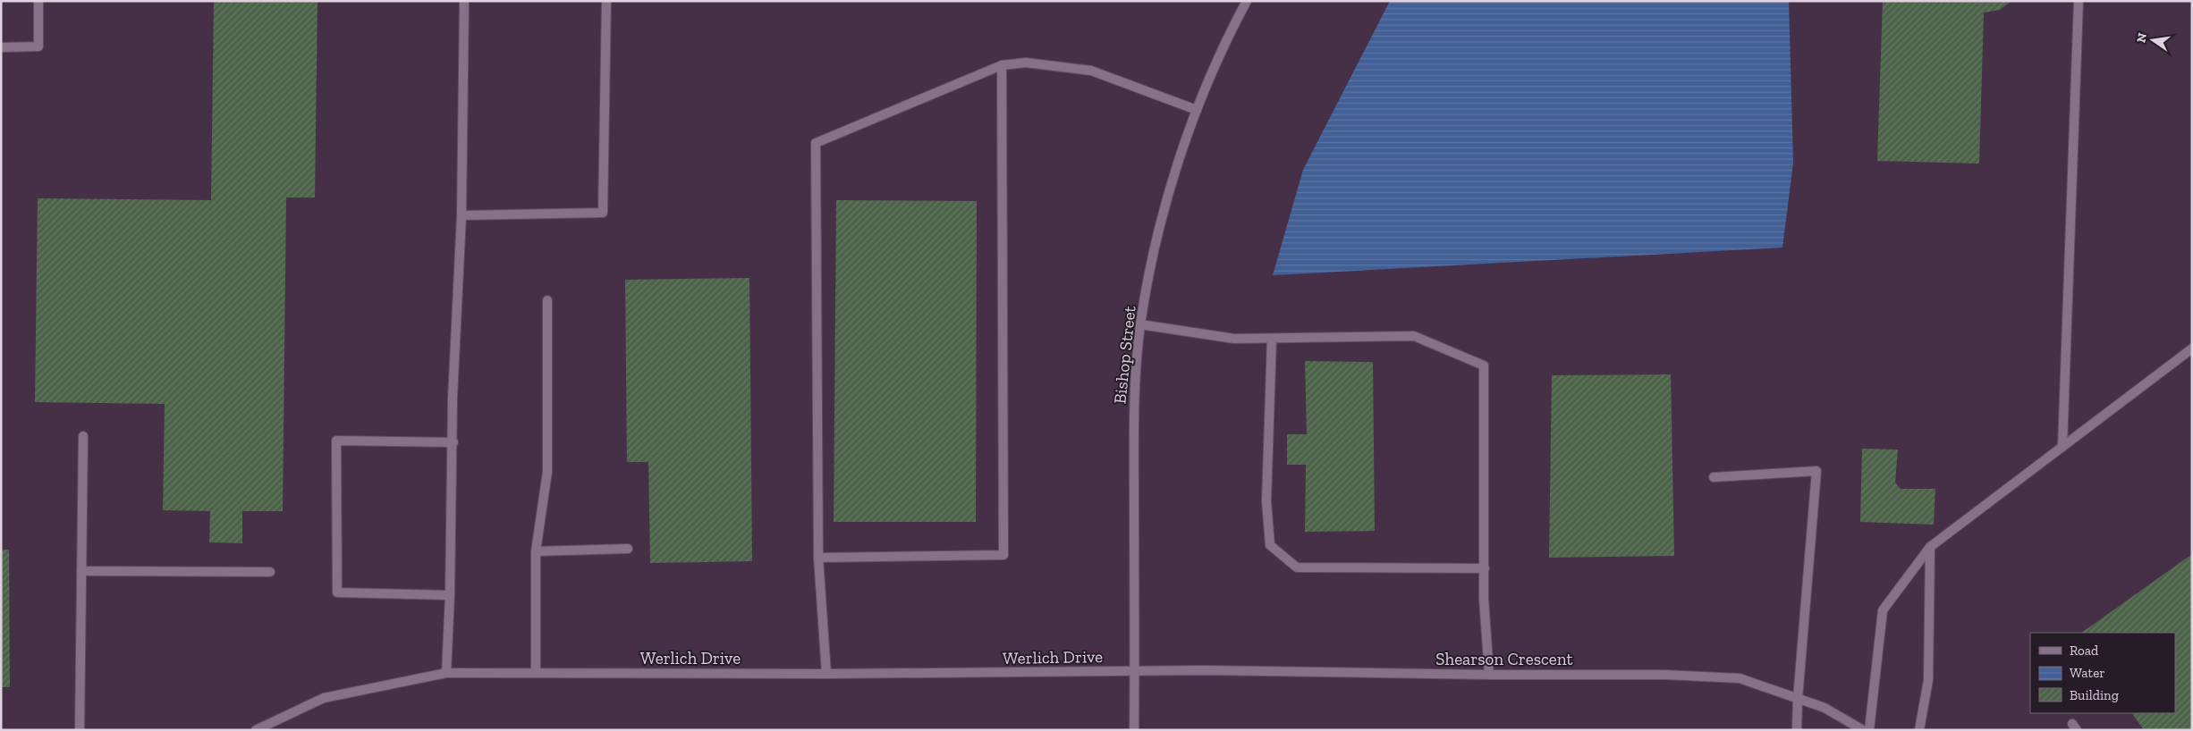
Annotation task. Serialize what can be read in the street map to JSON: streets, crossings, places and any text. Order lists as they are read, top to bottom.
{
  "streets": {
    "street": ["Bishop Street", "Werlich Drive", "Shearson Crescent"]
  },
  "crossings": [
    ["Bishop Street", "Werlich Drive"],
    ["Bishop Street", "Shearson Crescent"],
    ["Werlich Drive", "Shearson Crescent"]
  ],
  "legend": ["Road", "Water", "Building"],
  "north": "left"
}
